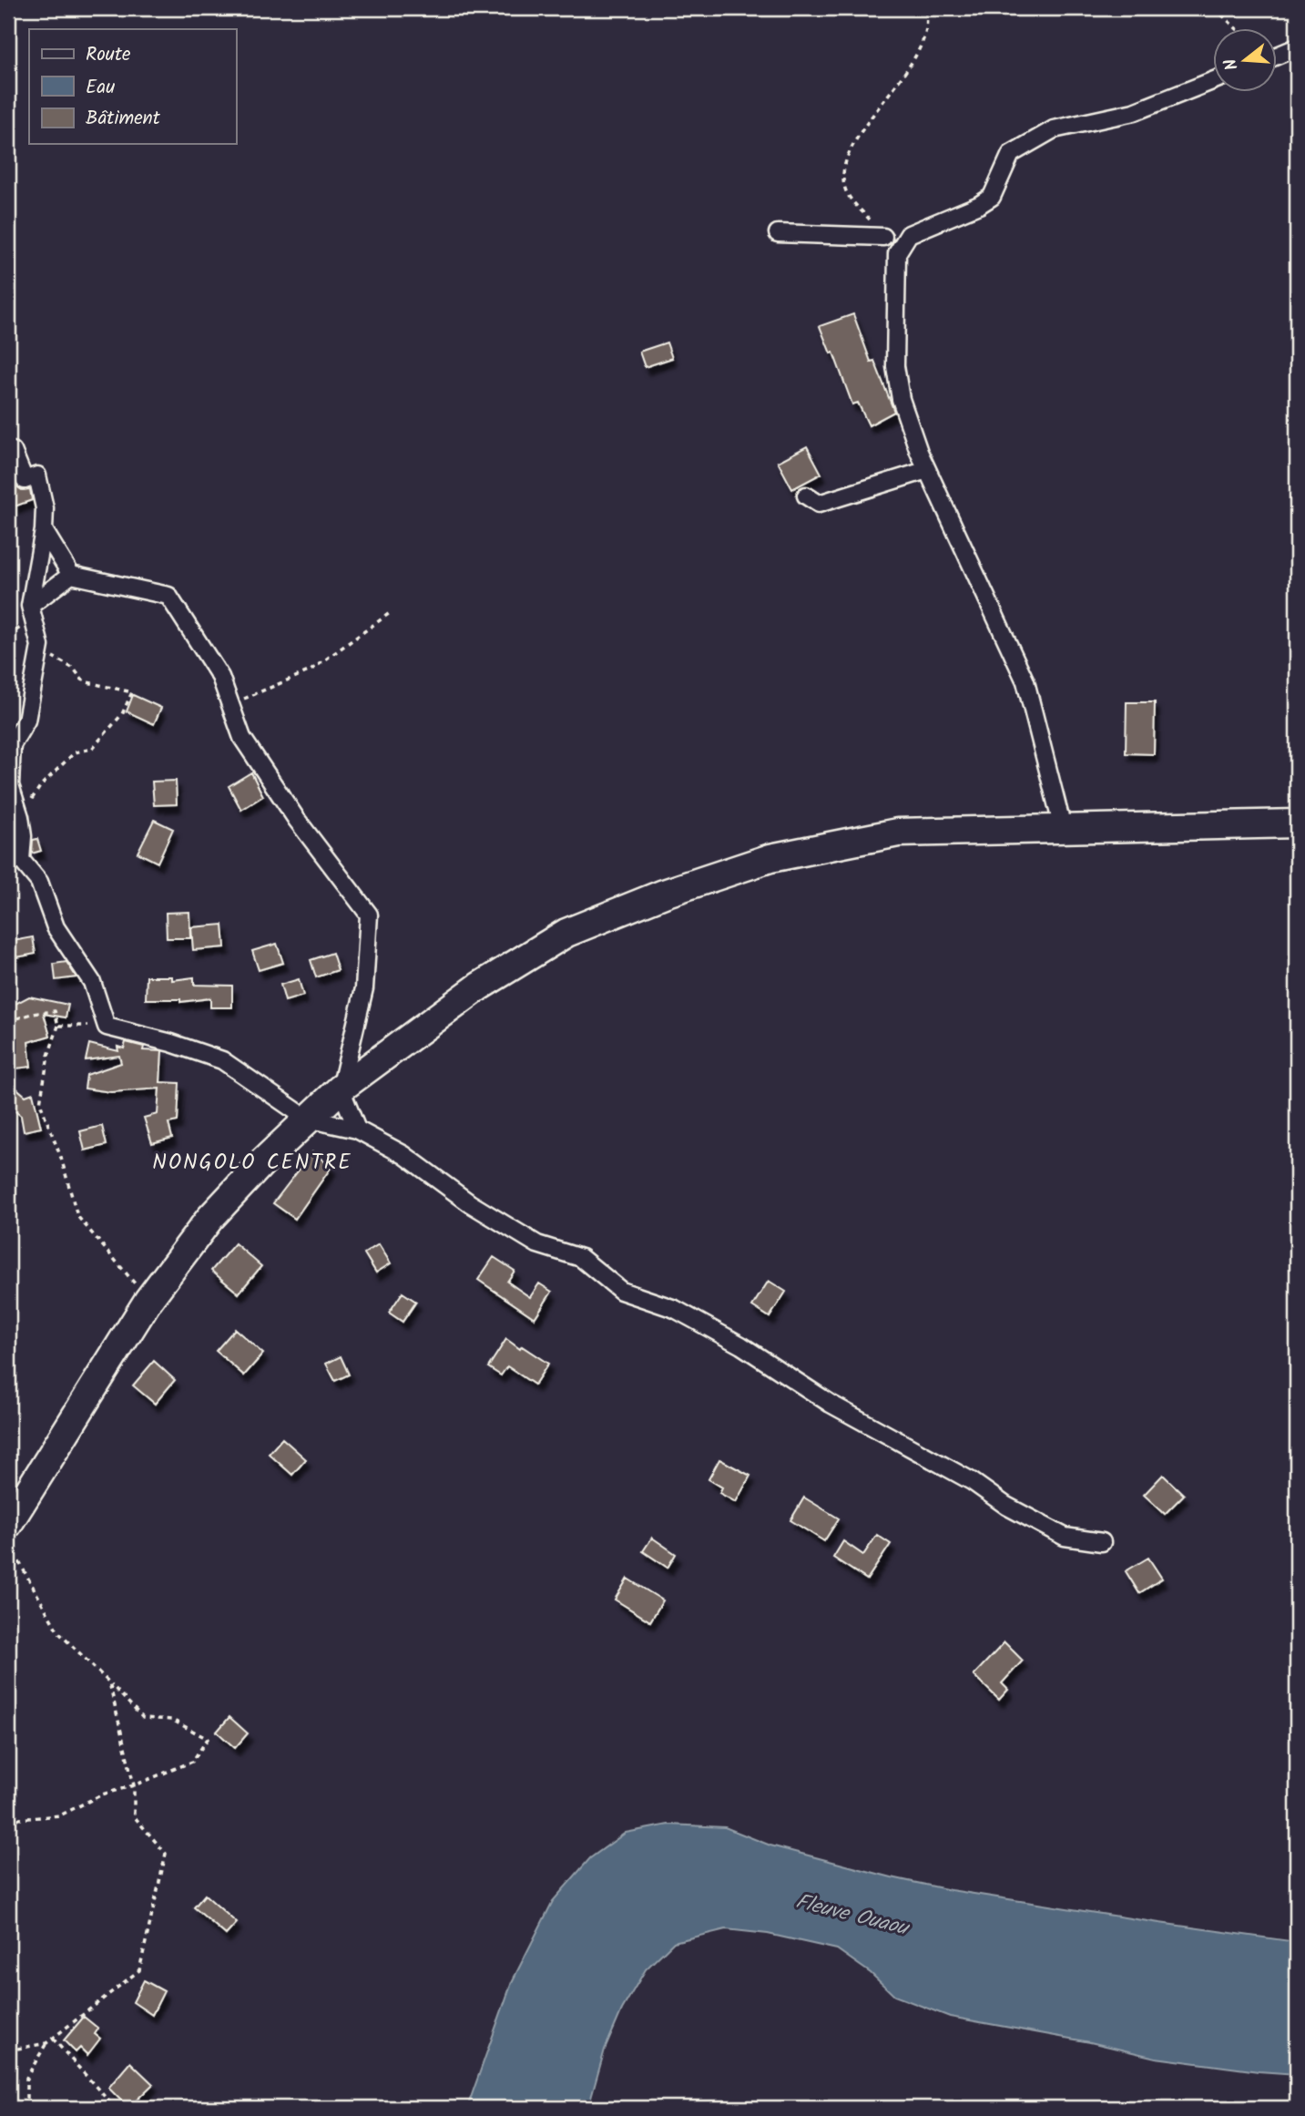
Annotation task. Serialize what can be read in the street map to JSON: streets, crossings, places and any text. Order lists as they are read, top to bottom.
{
  "districts": ["NONGOLO CENTRE"],
  "water": ["Fleuve Ouaou"],
  "legend": ["Route", "Eau", "Bâtiment"],
  "north": "left"
}
